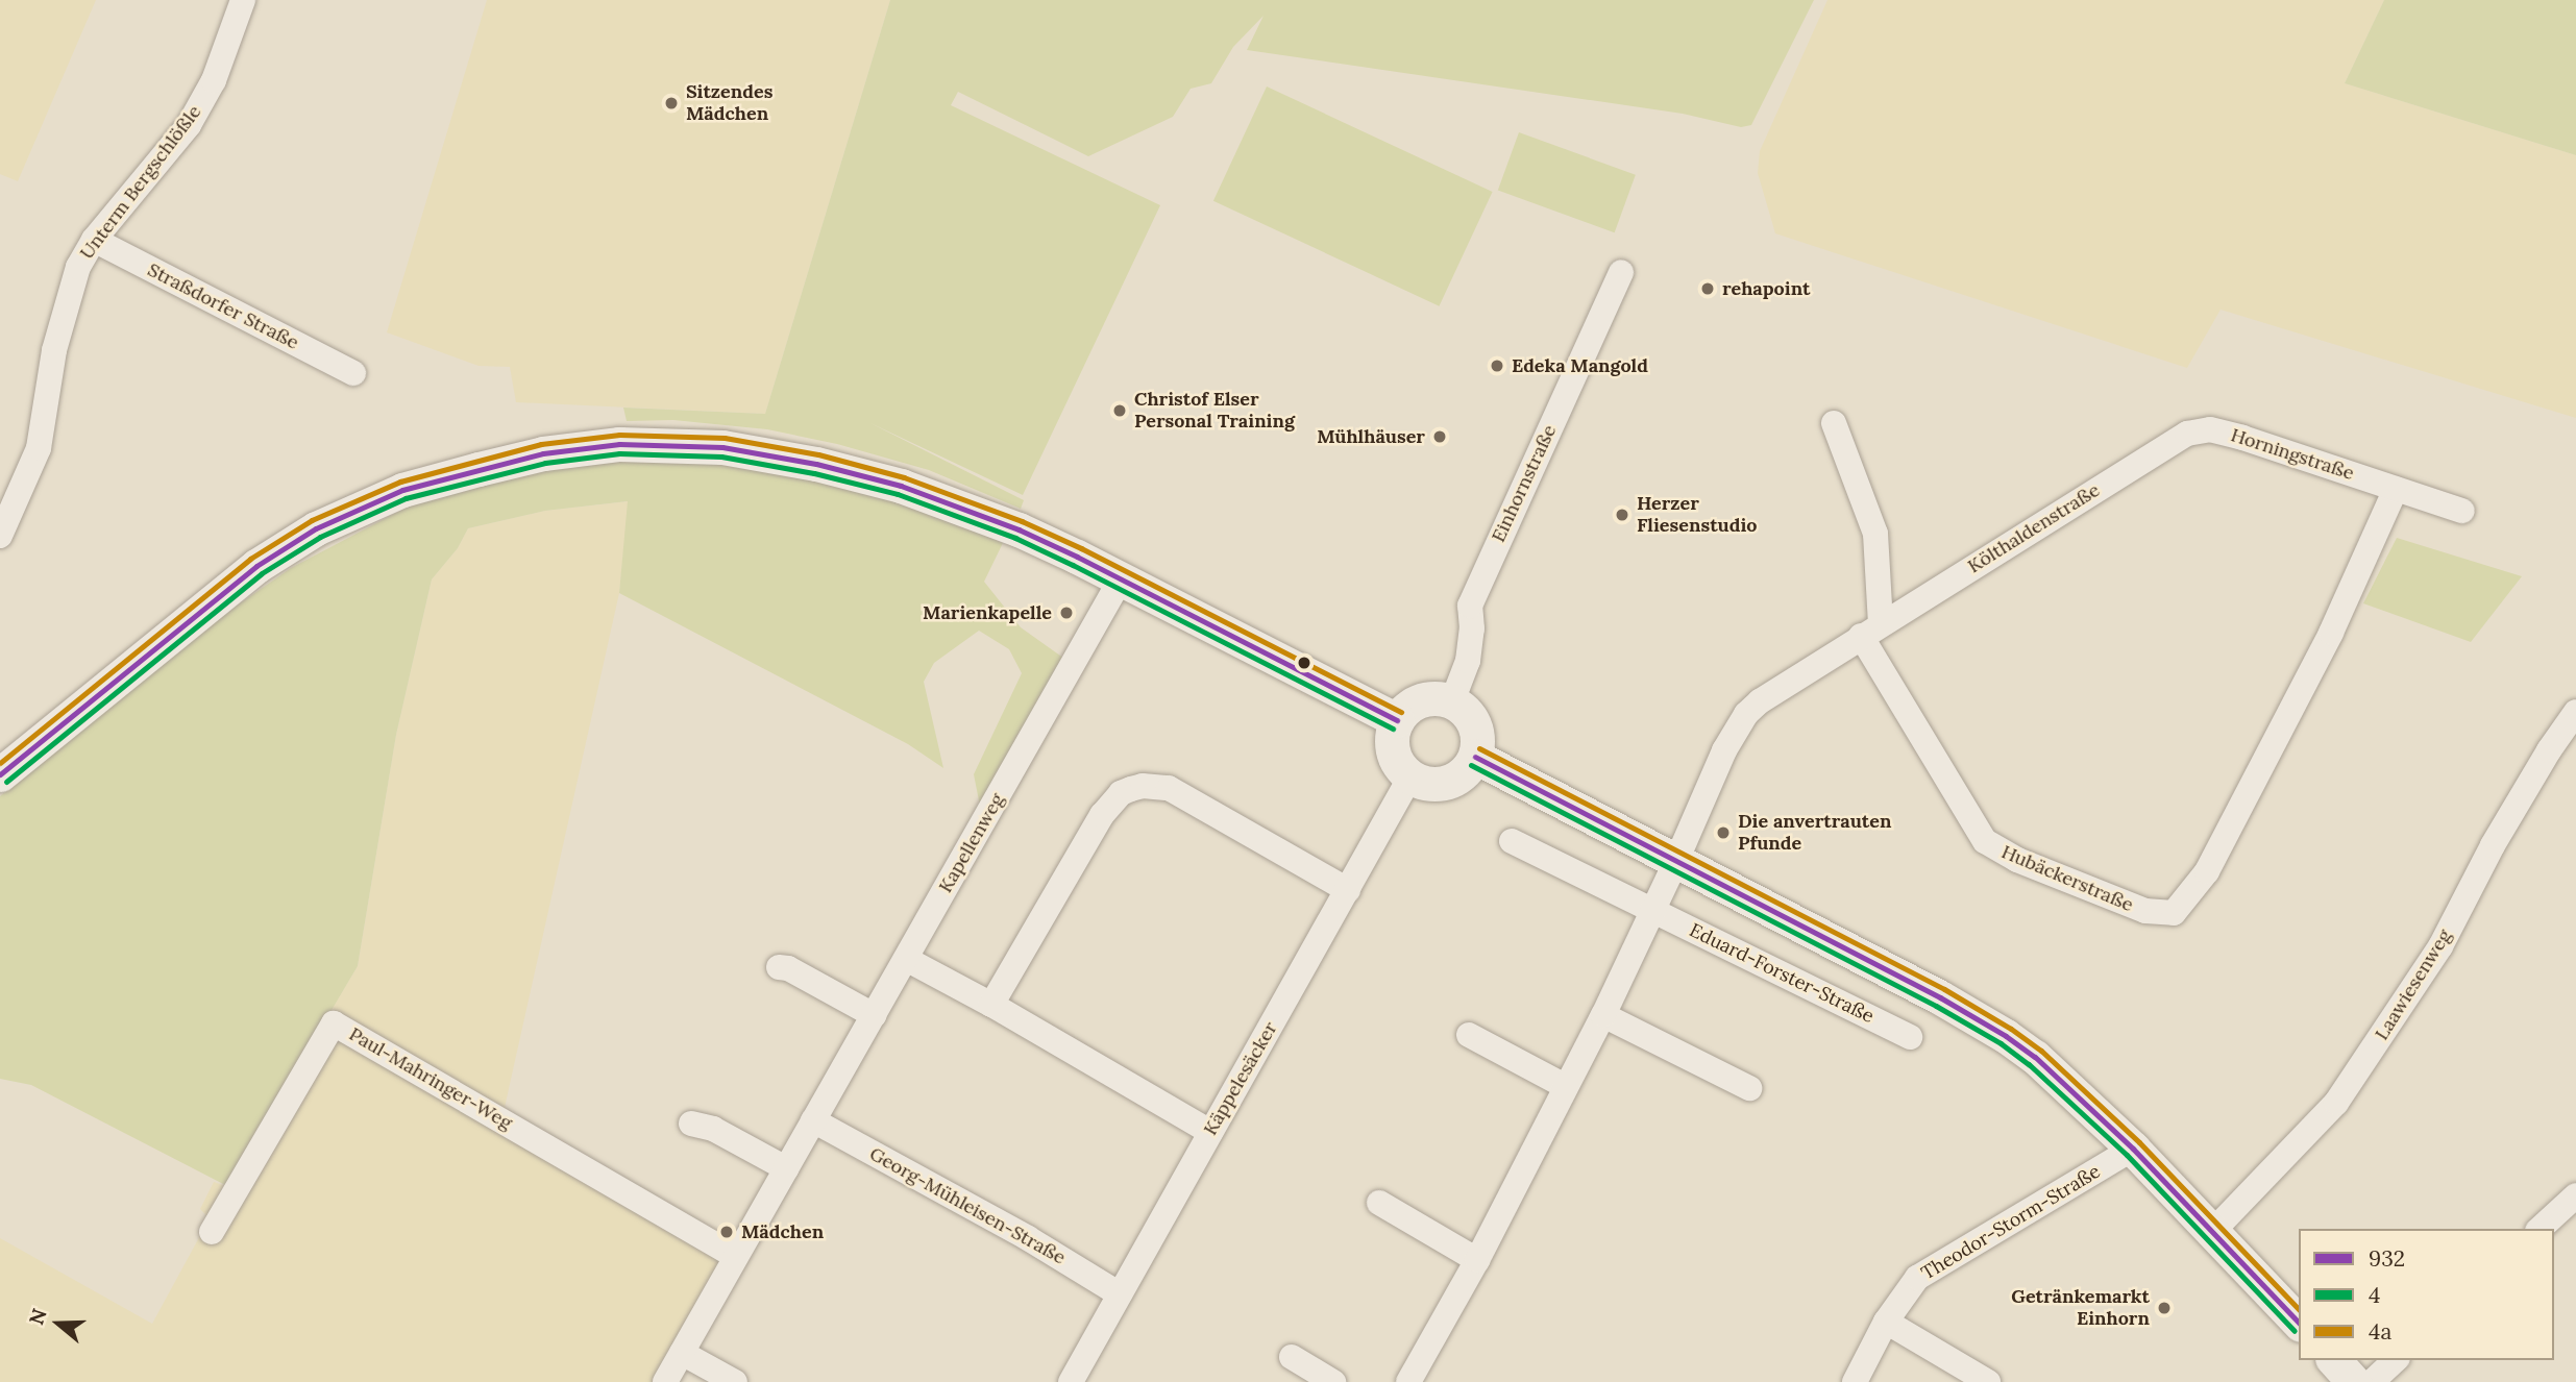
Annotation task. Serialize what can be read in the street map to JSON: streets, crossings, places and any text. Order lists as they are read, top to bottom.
{
  "streets": {
    "street": [
      "Unterm Bergschlößle",
      "Straßdorfer Straße",
      "Horningstraße",
      "Einhornstraße",
      "Költhaldenstraße",
      "Kapellenweg",
      "Hubäckerstraße",
      "Eduard-Forster-Straße",
      "Laawiesenweg",
      "Paul-Mahringer-Weg",
      "Käppelesäcker",
      "Georg-Mühleisen-Straße",
      "Theodor-Storm-Straße"
    ]
  },
  "crossings": [
    ["Unterm Bergschlößle", "Straßdorfer Straße"],
    ["Horningstraße", "Költhaldenstraße"],
    ["Horningstraße", "Hubäckerstraße"],
    ["Einhornstraße", "Käppelesäcker"],
    ["Költhaldenstraße", "Hubäckerstraße"],
    ["Käppelesäcker", "Georg-Mühleisen-Straße"]
  ],
  "places": [
    "Sitzendes Mädchen",
    "rehapoint",
    "Edeka Mangold",
    "Christof Elser Personal Training",
    "Mühlhäuser",
    "Herzer Fliesenstudio",
    "Marienkapelle",
    "Die anvertrauten Pfunde",
    "Mädchen",
    "Getränkemarkt Einhorn"
  ],
  "lines": ["transit line 4a", "transit line 932", "transit line 4"],
  "legend": ["932", "4", "4a"],
  "north": "left"
}
